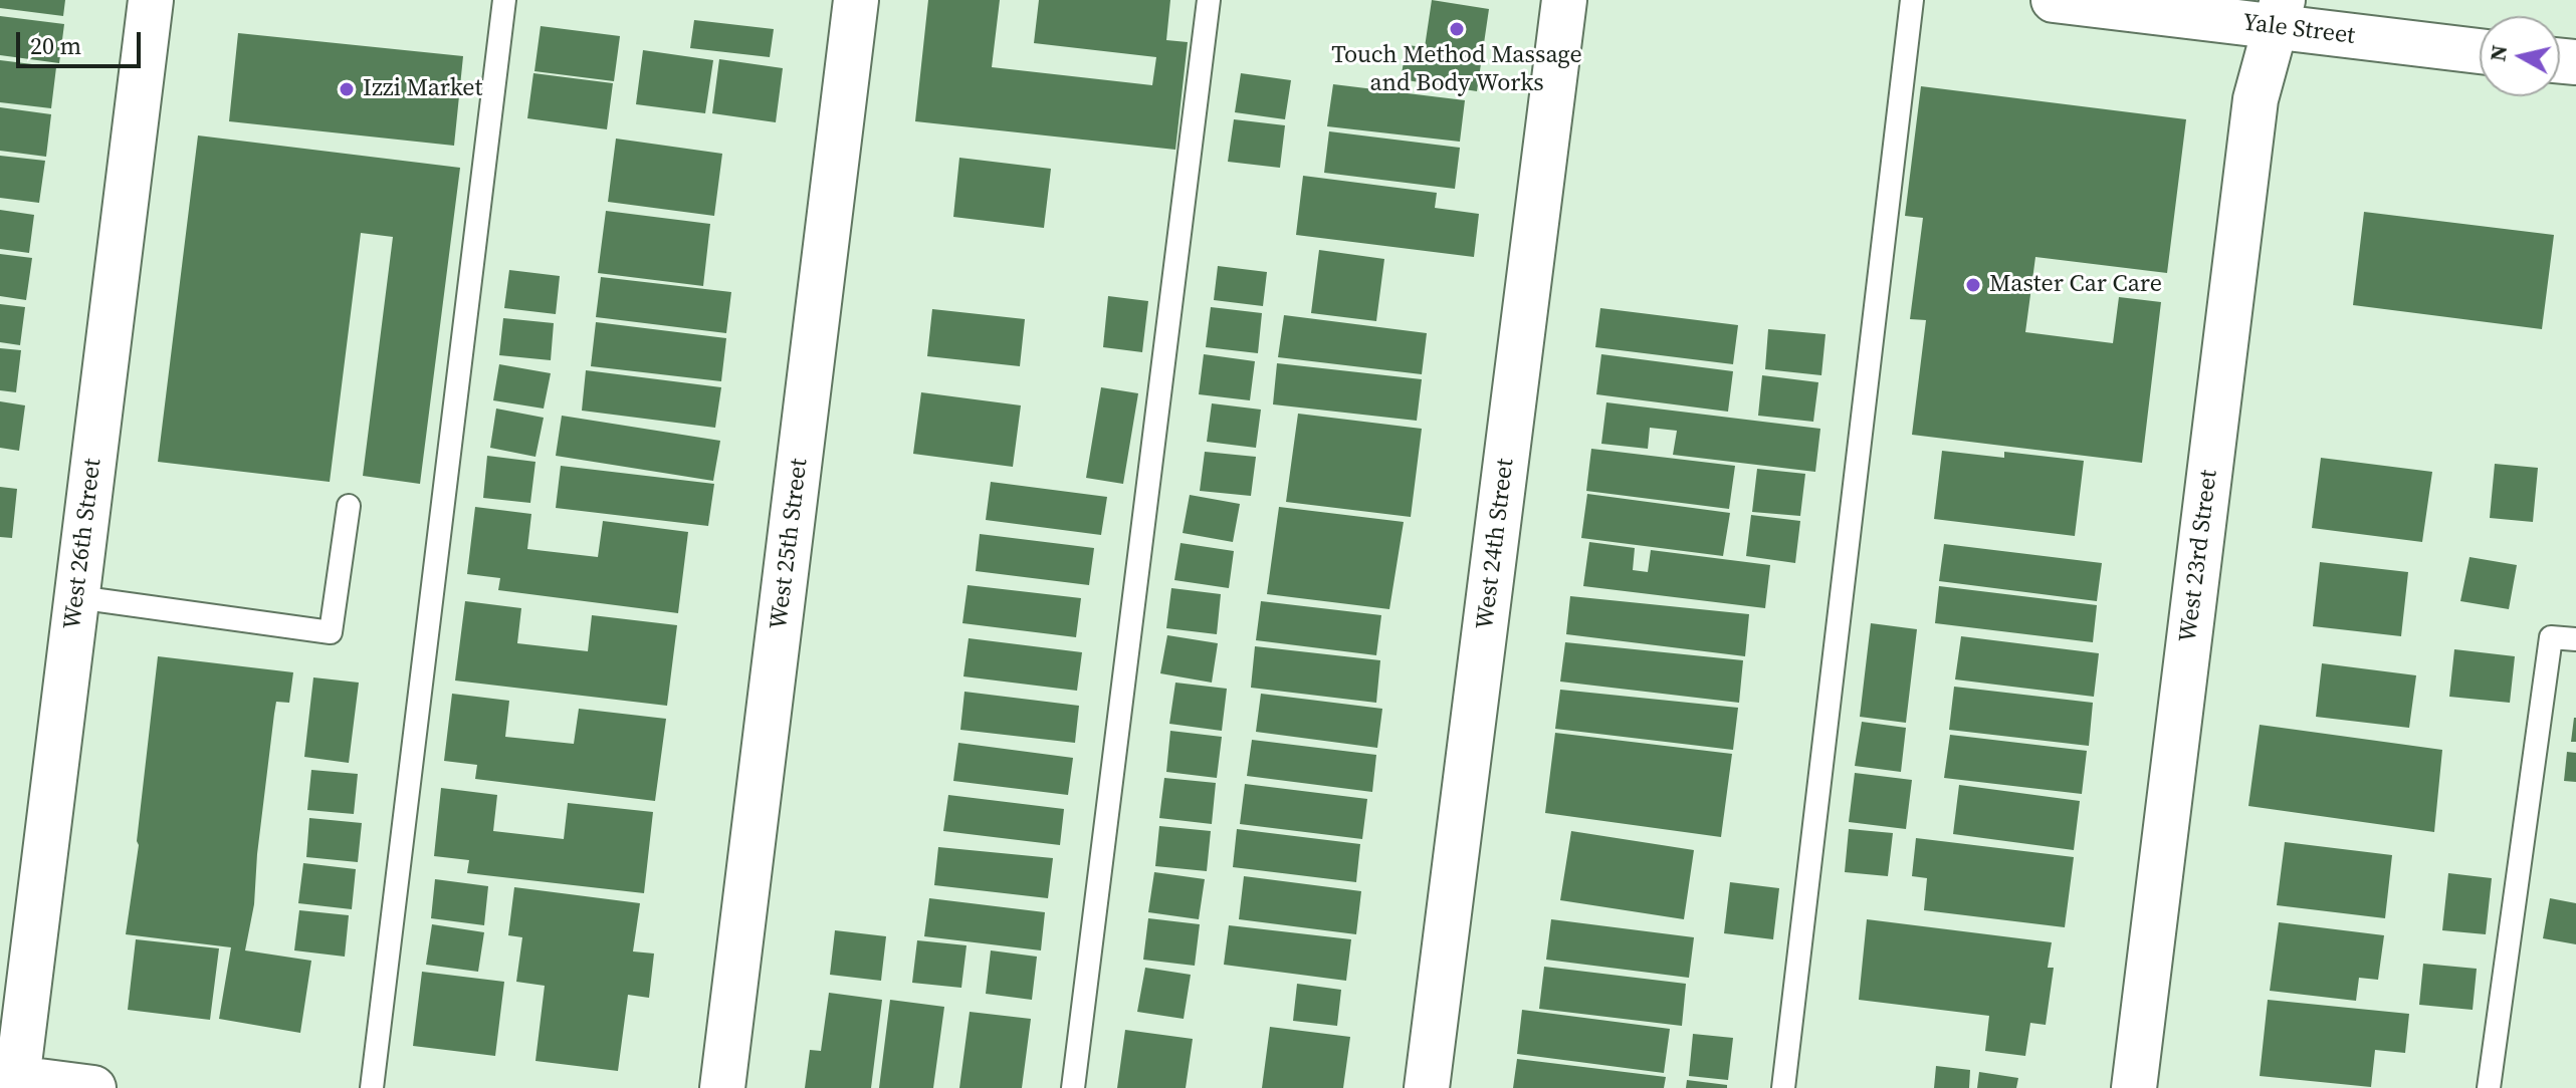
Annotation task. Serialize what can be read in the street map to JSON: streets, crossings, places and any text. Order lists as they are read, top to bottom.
{
  "streets": {
    "street": [
      "Yale Street",
      "West 26th Street",
      "West 25th Street",
      "West 24th Street",
      "West 23rd Street"
    ]
  },
  "crossings": [
    ["Yale Street", "West 23rd Street"]
  ],
  "places": ["Touch Method Massage and Body Works", "Izzi Market", "Master Car Care"],
  "scale_bar": "20 m",
  "north": "left"
}
